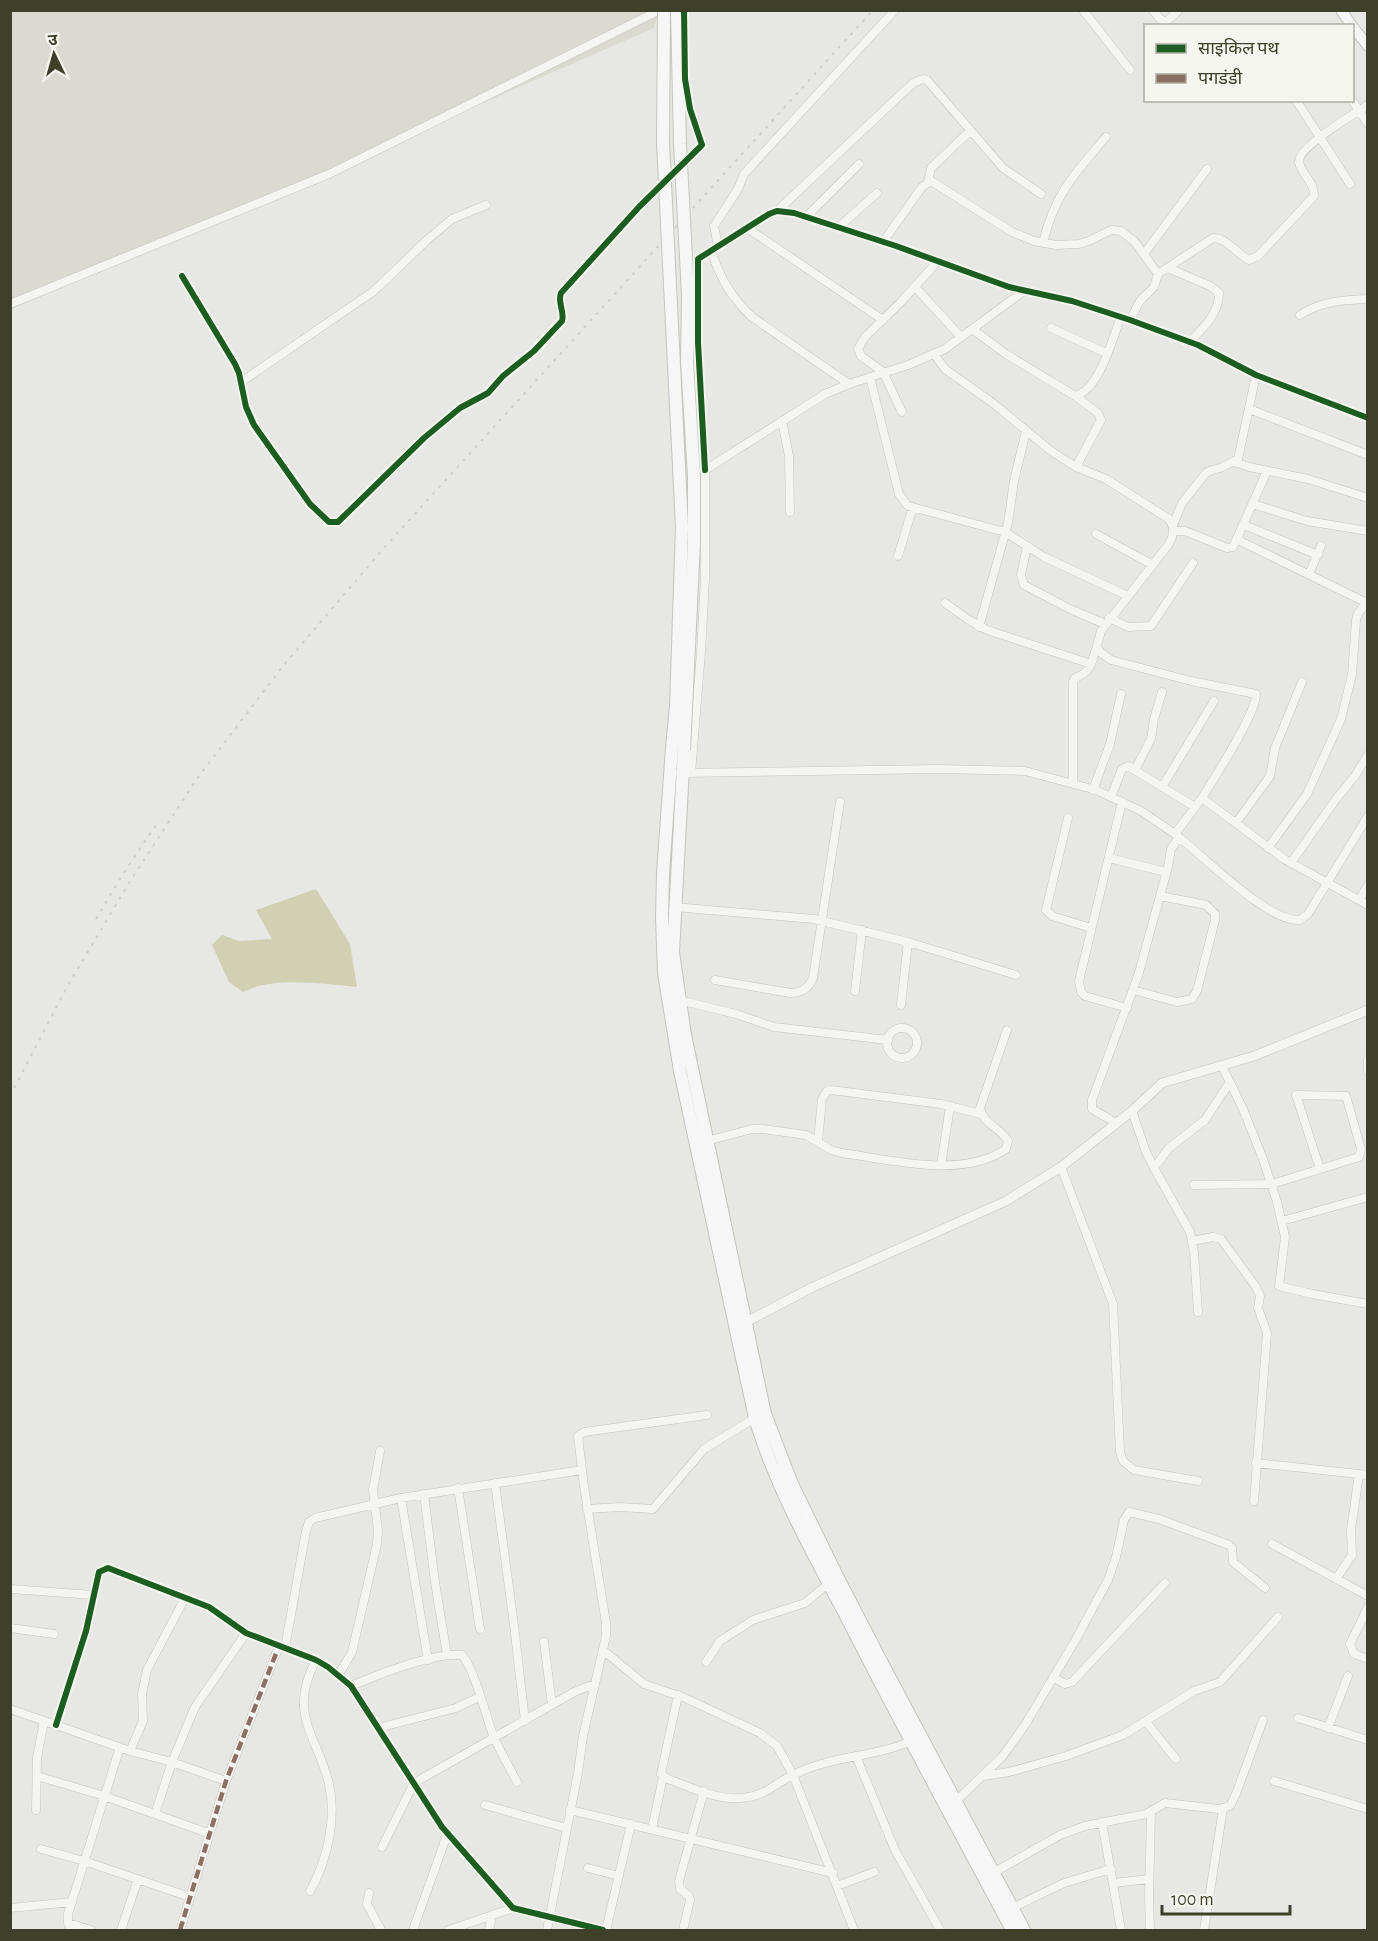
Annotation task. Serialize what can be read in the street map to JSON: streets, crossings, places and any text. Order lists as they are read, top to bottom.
{
  "legend": ["साइकिल पथ", "पगडंडी"],
  "scale_bar": "100 m",
  "north": "top"
}
